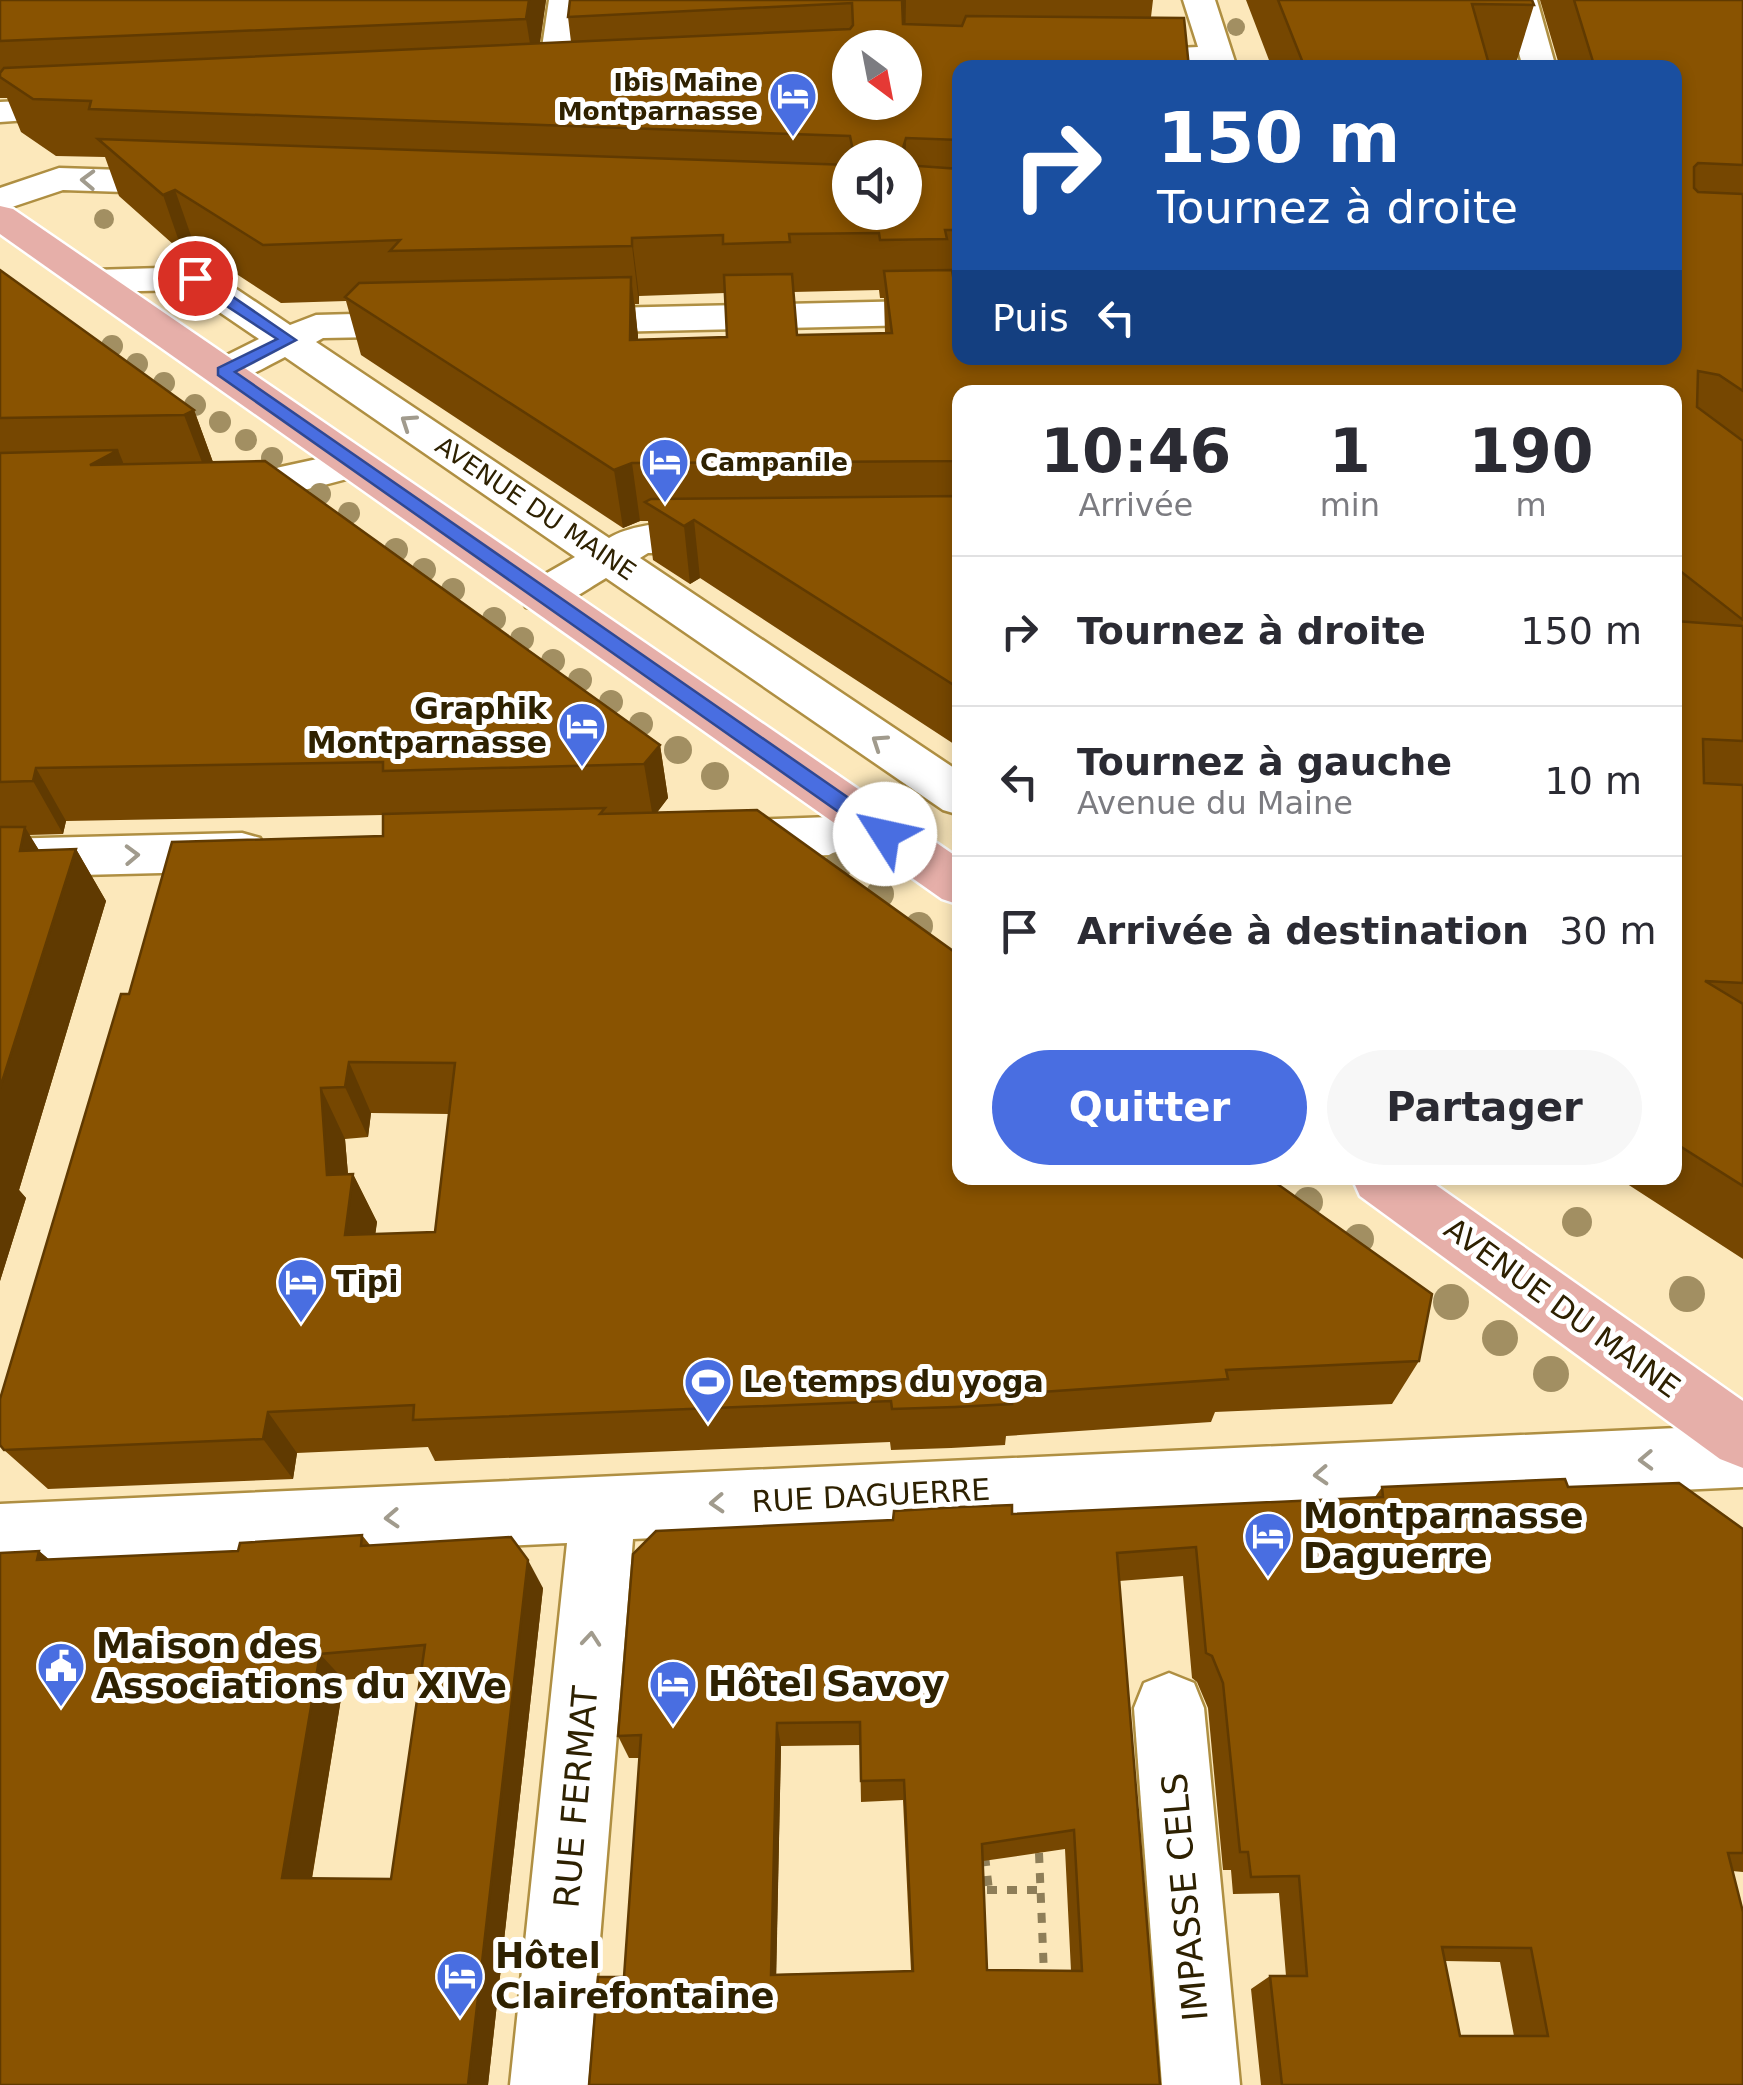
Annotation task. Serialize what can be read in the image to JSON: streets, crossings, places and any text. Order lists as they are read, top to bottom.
{
  "streets": {
    "main road": ["AVENUE DU MAINE"],
    "street": ["RUE DAGUERRE", "RUE FERMAT", "IMPASSE CELS"]
  },
  "crossings": [
    ["RUE DAGUERRE", "RUE FERMAT"]
  ],
  "one_way": ["AVENUE DU MAINE", "RUE DAGUERRE", "RUE FERMAT"],
  "places": {
    "hotel": [
      "Ibis Maine Montparnasse",
      "Campanile",
      "Graphik Montparnasse",
      "Tipi",
      "Montparnasse Daguerre",
      "Hôtel Savoy",
      "Hôtel Clairefontaine"
    ],
    "sports": ["Le temps du yoga"],
    "public building": ["Maison des Associations du XIVe"]
  },
  "north": "bottom right",
  "page": {
    "turn": ["150 m", "Tournez à droite"],
    "then": "Puis",
    "eta": [
      "10:46",
      "Arrivée",
      "1",
      "min",
      "190",
      "m"
    ],
    "list": [
      {
        "name": "Tournez à droite",
        "value": "150 m"
      },
      {
        "name": "Tournez à gauche",
        "note": "Avenue du Maine",
        "value": "10 m"
      },
      {
        "name": "Arrivée à destination",
        "value": "30 m"
      }
    ],
    "buttons": ["Quitter", "Partager"]
  }
}
